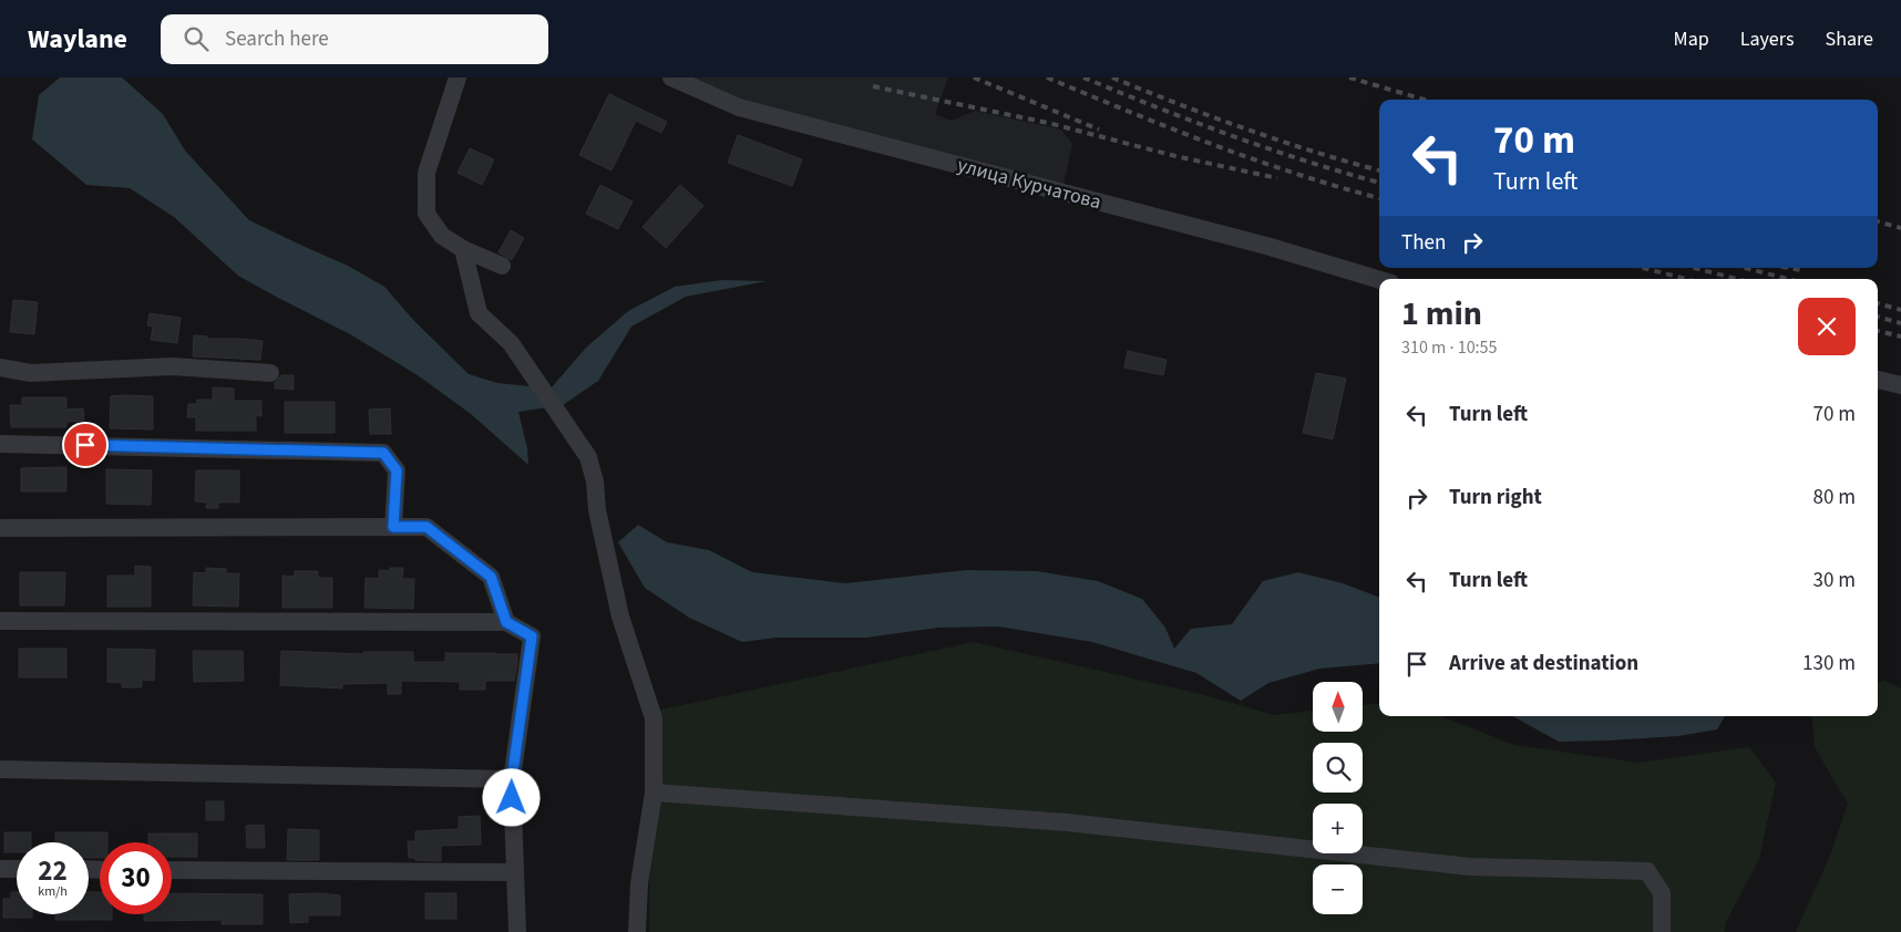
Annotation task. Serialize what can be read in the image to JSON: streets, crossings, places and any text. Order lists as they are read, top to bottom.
{
  "streets": {
    "street": ["улица Курчатова"]
  },
  "north": "top",
  "page": {
    "header": "Waylane",
    "search": "Search here",
    "nav": ["Map", "Layers", "Share"],
    "turn": ["70 m", "Turn left"],
    "then": "Then",
    "heading": ["1 min", "310 m · 10:55"],
    "list": [
      {
        "name": "Turn left",
        "value": "70 m"
      },
      {
        "name": "Turn right",
        "value": "80 m"
      },
      {
        "name": "Turn left",
        "value": "30 m"
      },
      {
        "name": "Arrive at destination",
        "value": "130 m"
      }
    ],
    "map_buttons": ["+", "−"],
    "speed": "22 km/h",
    "limit": "30"
  }
}
